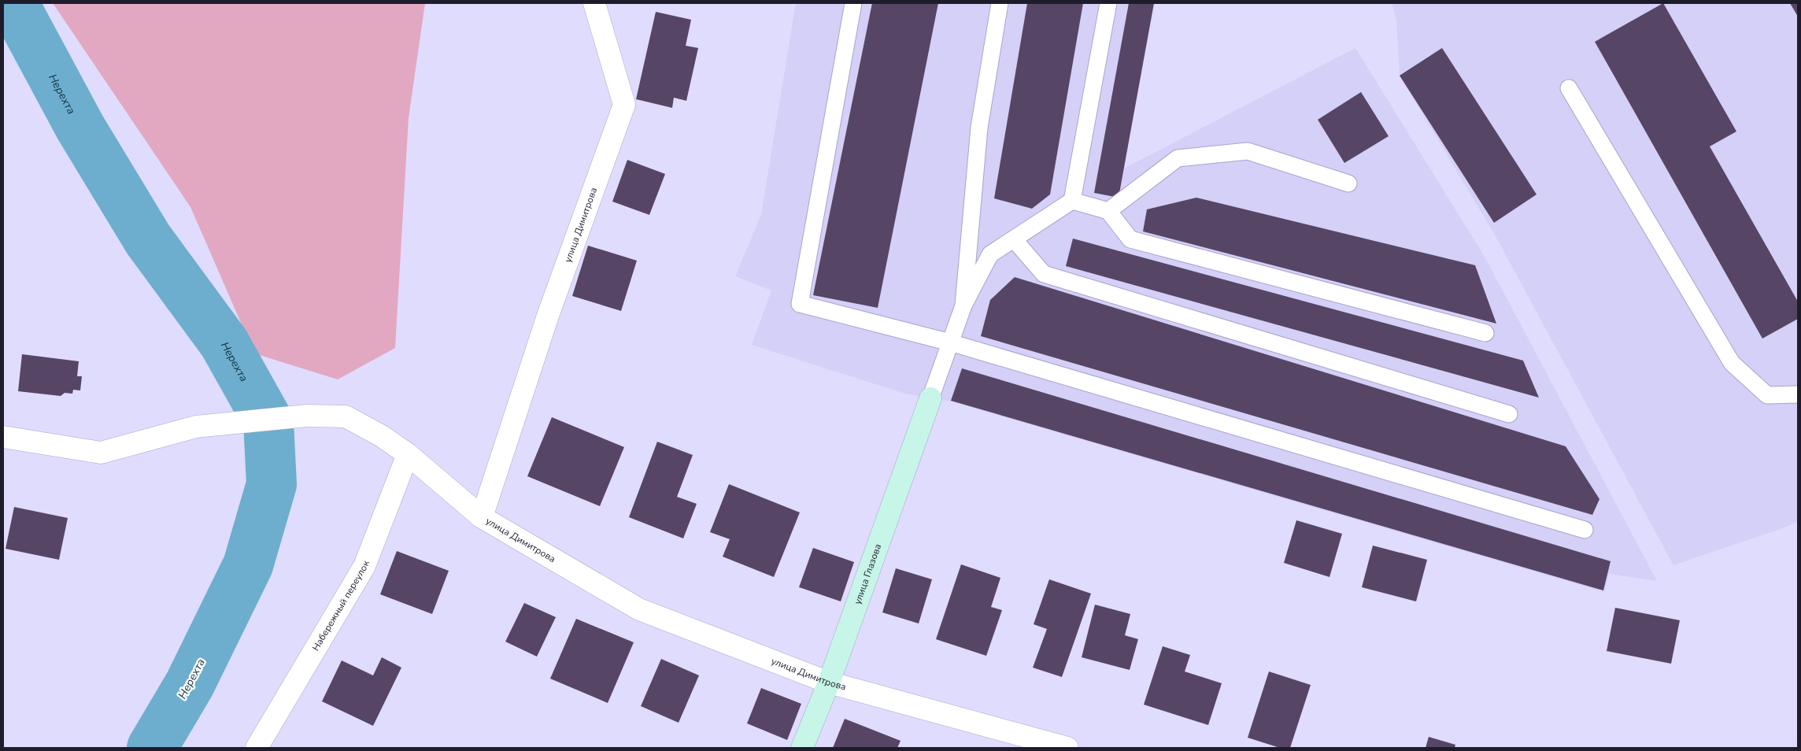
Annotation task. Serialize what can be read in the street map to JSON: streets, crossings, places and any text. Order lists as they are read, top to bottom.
{
  "streets": {
    "street": ["улица Димитрова", "улица Глазова", "Набережный переулок"]
  },
  "crossings": [
    ["улица Димитрова", "улица Глазова"]
  ],
  "water": ["Нерехта"]
}
